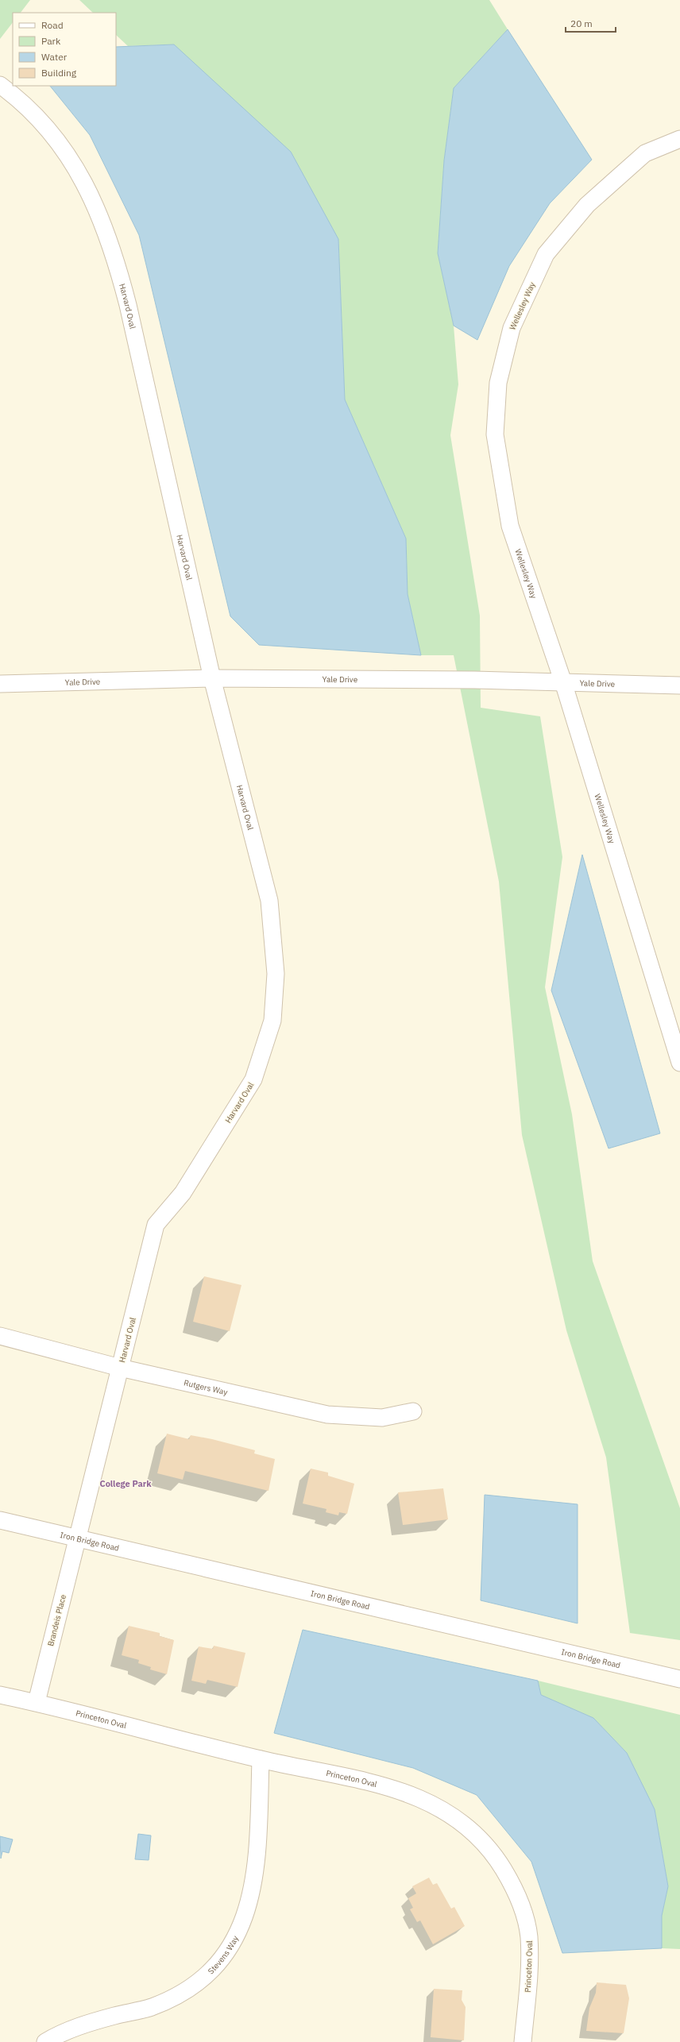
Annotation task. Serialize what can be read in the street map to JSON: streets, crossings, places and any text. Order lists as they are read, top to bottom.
{
  "streets": {
    "street": [
      "Wellesley Way",
      "Harvard Oval",
      "Yale Drive",
      "Rutgers Way",
      "Iron Bridge Road",
      "Brandeis Place",
      "Princeton Oval",
      "Stevens Way"
    ]
  },
  "crossings": [
    ["Wellesley Way", "Yale Drive"],
    ["Harvard Oval", "Yale Drive"],
    ["Harvard Oval", "Rutgers Way"],
    ["Harvard Oval", "Iron Bridge Road"],
    ["Harvard Oval", "Brandeis Place"],
    ["Iron Bridge Road", "Brandeis Place"],
    ["Brandeis Place", "Princeton Oval"],
    ["Princeton Oval", "Stevens Way"]
  ],
  "districts": ["College Park"],
  "legend": [
    "Road",
    "Park",
    "Water",
    "Building"
  ],
  "scale_bar": "20 m"
}
